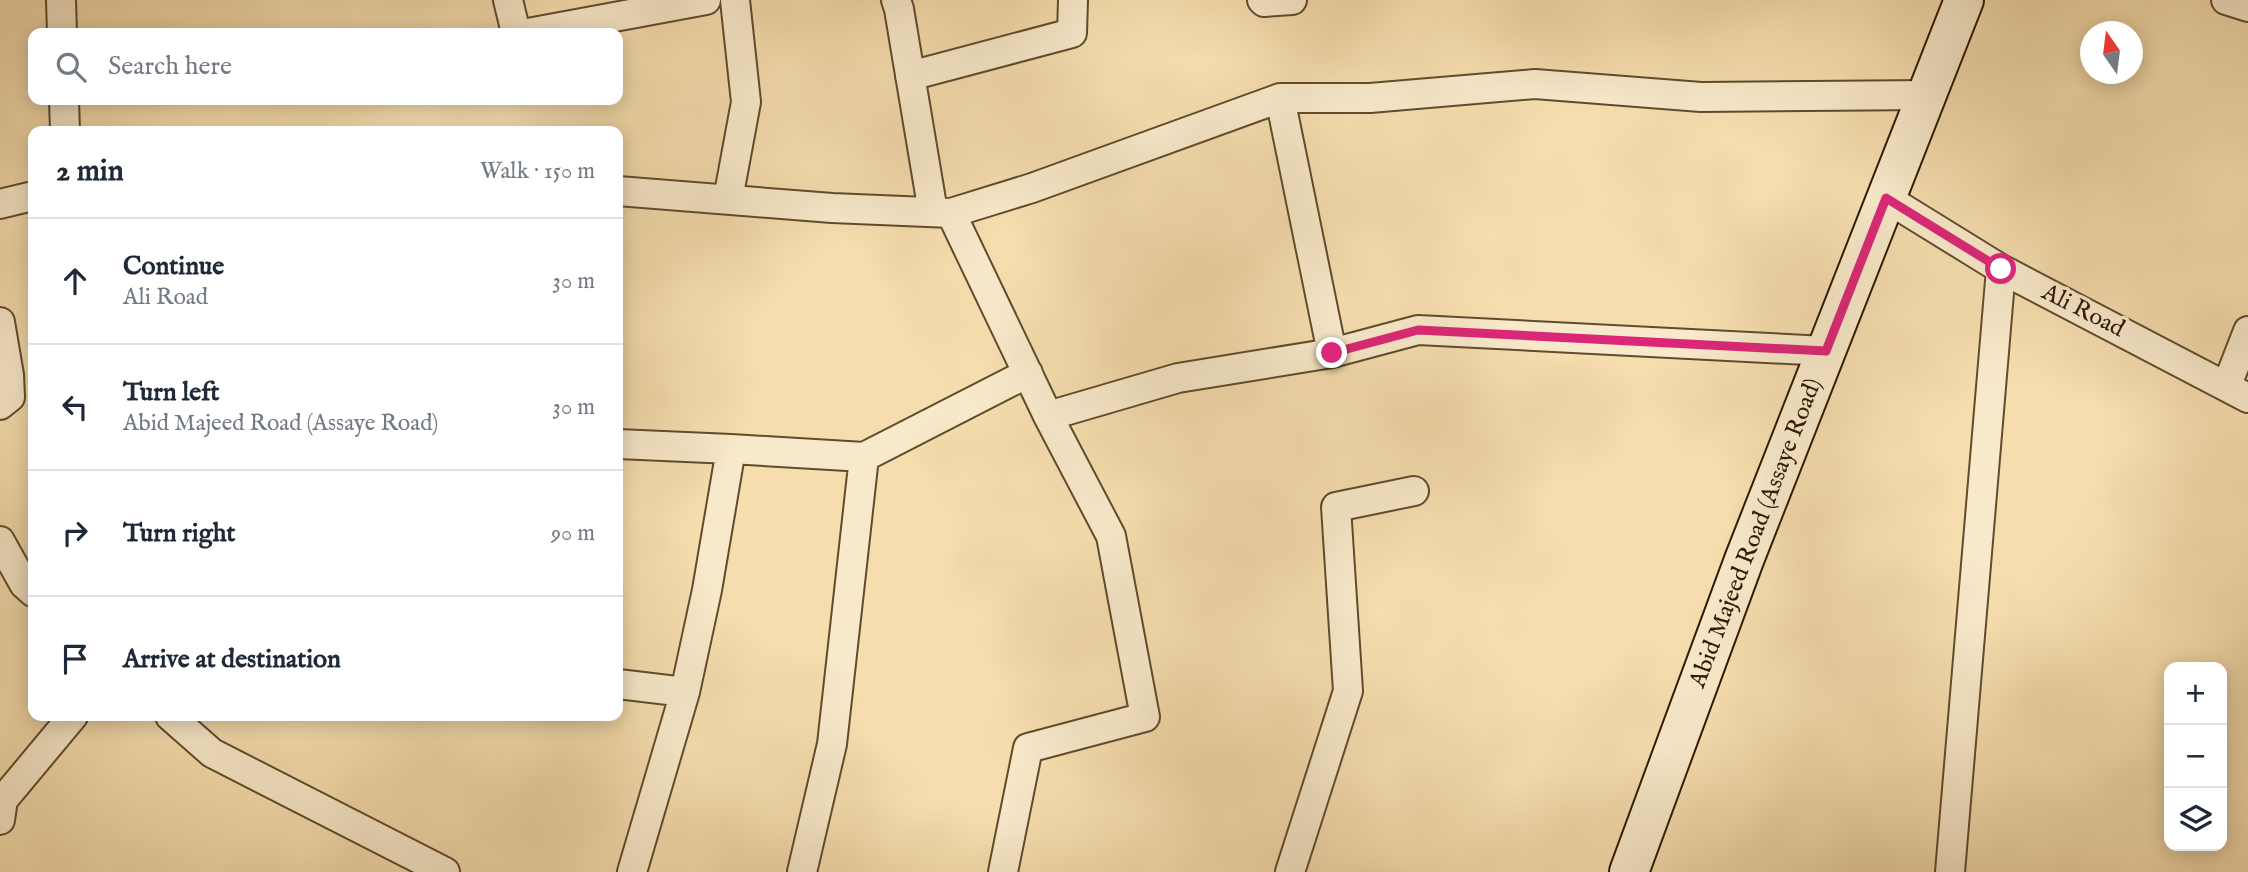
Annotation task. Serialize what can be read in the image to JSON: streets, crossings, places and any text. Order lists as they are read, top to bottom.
{
  "streets": {
    "main road": ["Abid Majeed Road (Assaye Road)"],
    "street": ["Ali Road"]
  },
  "crossings": [
    ["Ali Road", "Abid Majeed Road (Assaye Road)"]
  ],
  "north": "top",
  "page": {
    "search": "Search here",
    "heading": ["2 min", "Walk · 150 m"],
    "list": [
      ["Continue", "Ali Road", "30 m"],
      ["Turn left", "Abid Majeed Road (Assaye Road)", "30 m"],
      ["Turn right", "90 m"],
      "Arrive at destination"
    ],
    "map_buttons": ["+", "−"]
  }
}
